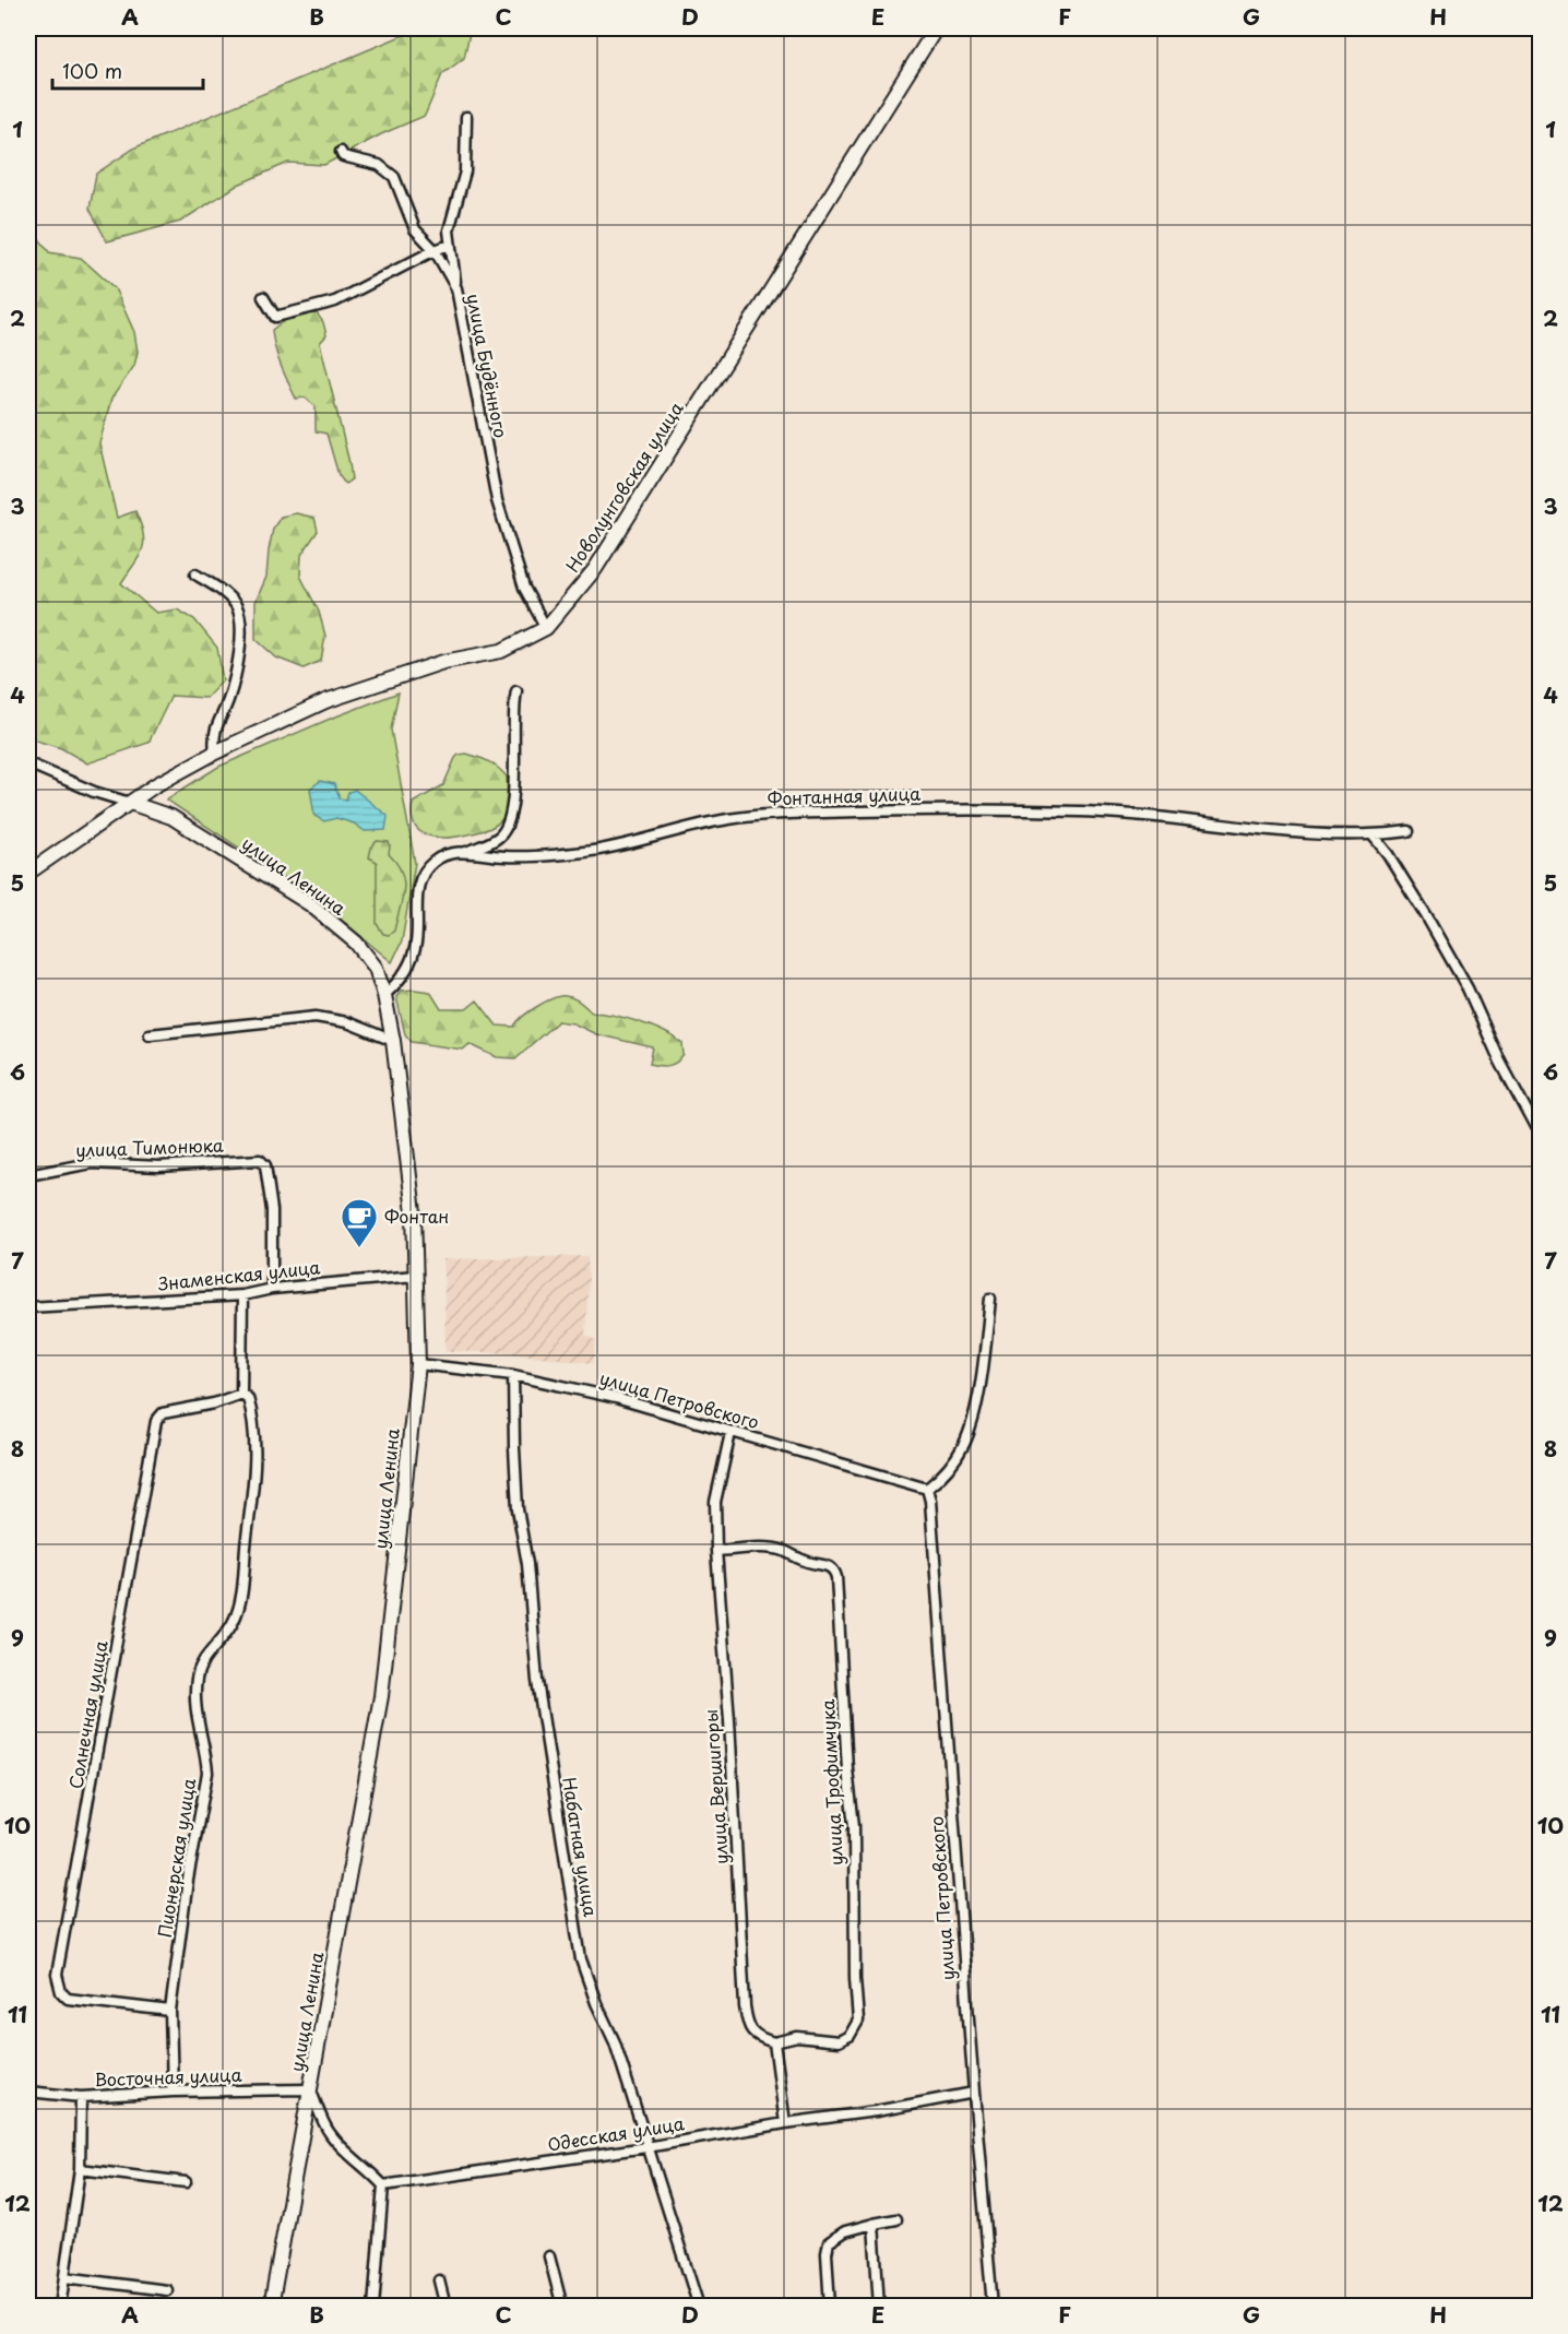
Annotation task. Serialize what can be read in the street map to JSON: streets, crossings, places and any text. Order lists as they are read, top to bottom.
{
  "streets": {
    "street": [
      "улица Будённого",
      "Новолунговская улица",
      "Фонтанная улица",
      "улица Ленина",
      "улица Тимонюка",
      "Знаменская улица",
      "улица Петровского",
      "Солнечная улица",
      "улица Трофимчука",
      "улица Вершигоры",
      "Набатная улица",
      "Пионерская улица",
      "Восточная улица",
      "Одесская улица"
    ]
  },
  "crossings": [
    ["улица Будённого", "Новолунговская улица"],
    ["Новолунговская улица", "улица Ленина"],
    ["Фонтанная улица", "улица Ленина"],
    ["улица Ленина", "Знаменская улица"],
    ["улица Ленина", "улица Петровского"],
    ["улица Ленина", "Восточная улица"],
    ["улица Тимонюка", "Знаменская улица"],
    ["Знаменская улица", "Пионерская улица"],
    ["улица Петровского", "улица Вершигоры"],
    ["улица Петровского", "Набатная улица"],
    ["улица Петровского", "Одесская улица"],
    ["Солнечная улица", "Пионерская улица"],
    ["улица Трофимчука", "улица Вершигоры"],
    ["Набатная улица", "Одесская улица"],
    ["Пионерская улица", "Восточная улица"]
  ],
  "places": {
    "cafe": ["Фонтан"]
  },
  "scale_bar": "100 m",
  "grid": {
    "columns": [
      "A",
      "B",
      "C",
      "D",
      "E",
      "F",
      "G",
      "H"
    ],
    "rows": [
      "1",
      "2",
      "3",
      "4",
      "5",
      "6",
      "7",
      "8",
      "9",
      "10",
      "11",
      "12"
    ]
  }
}
